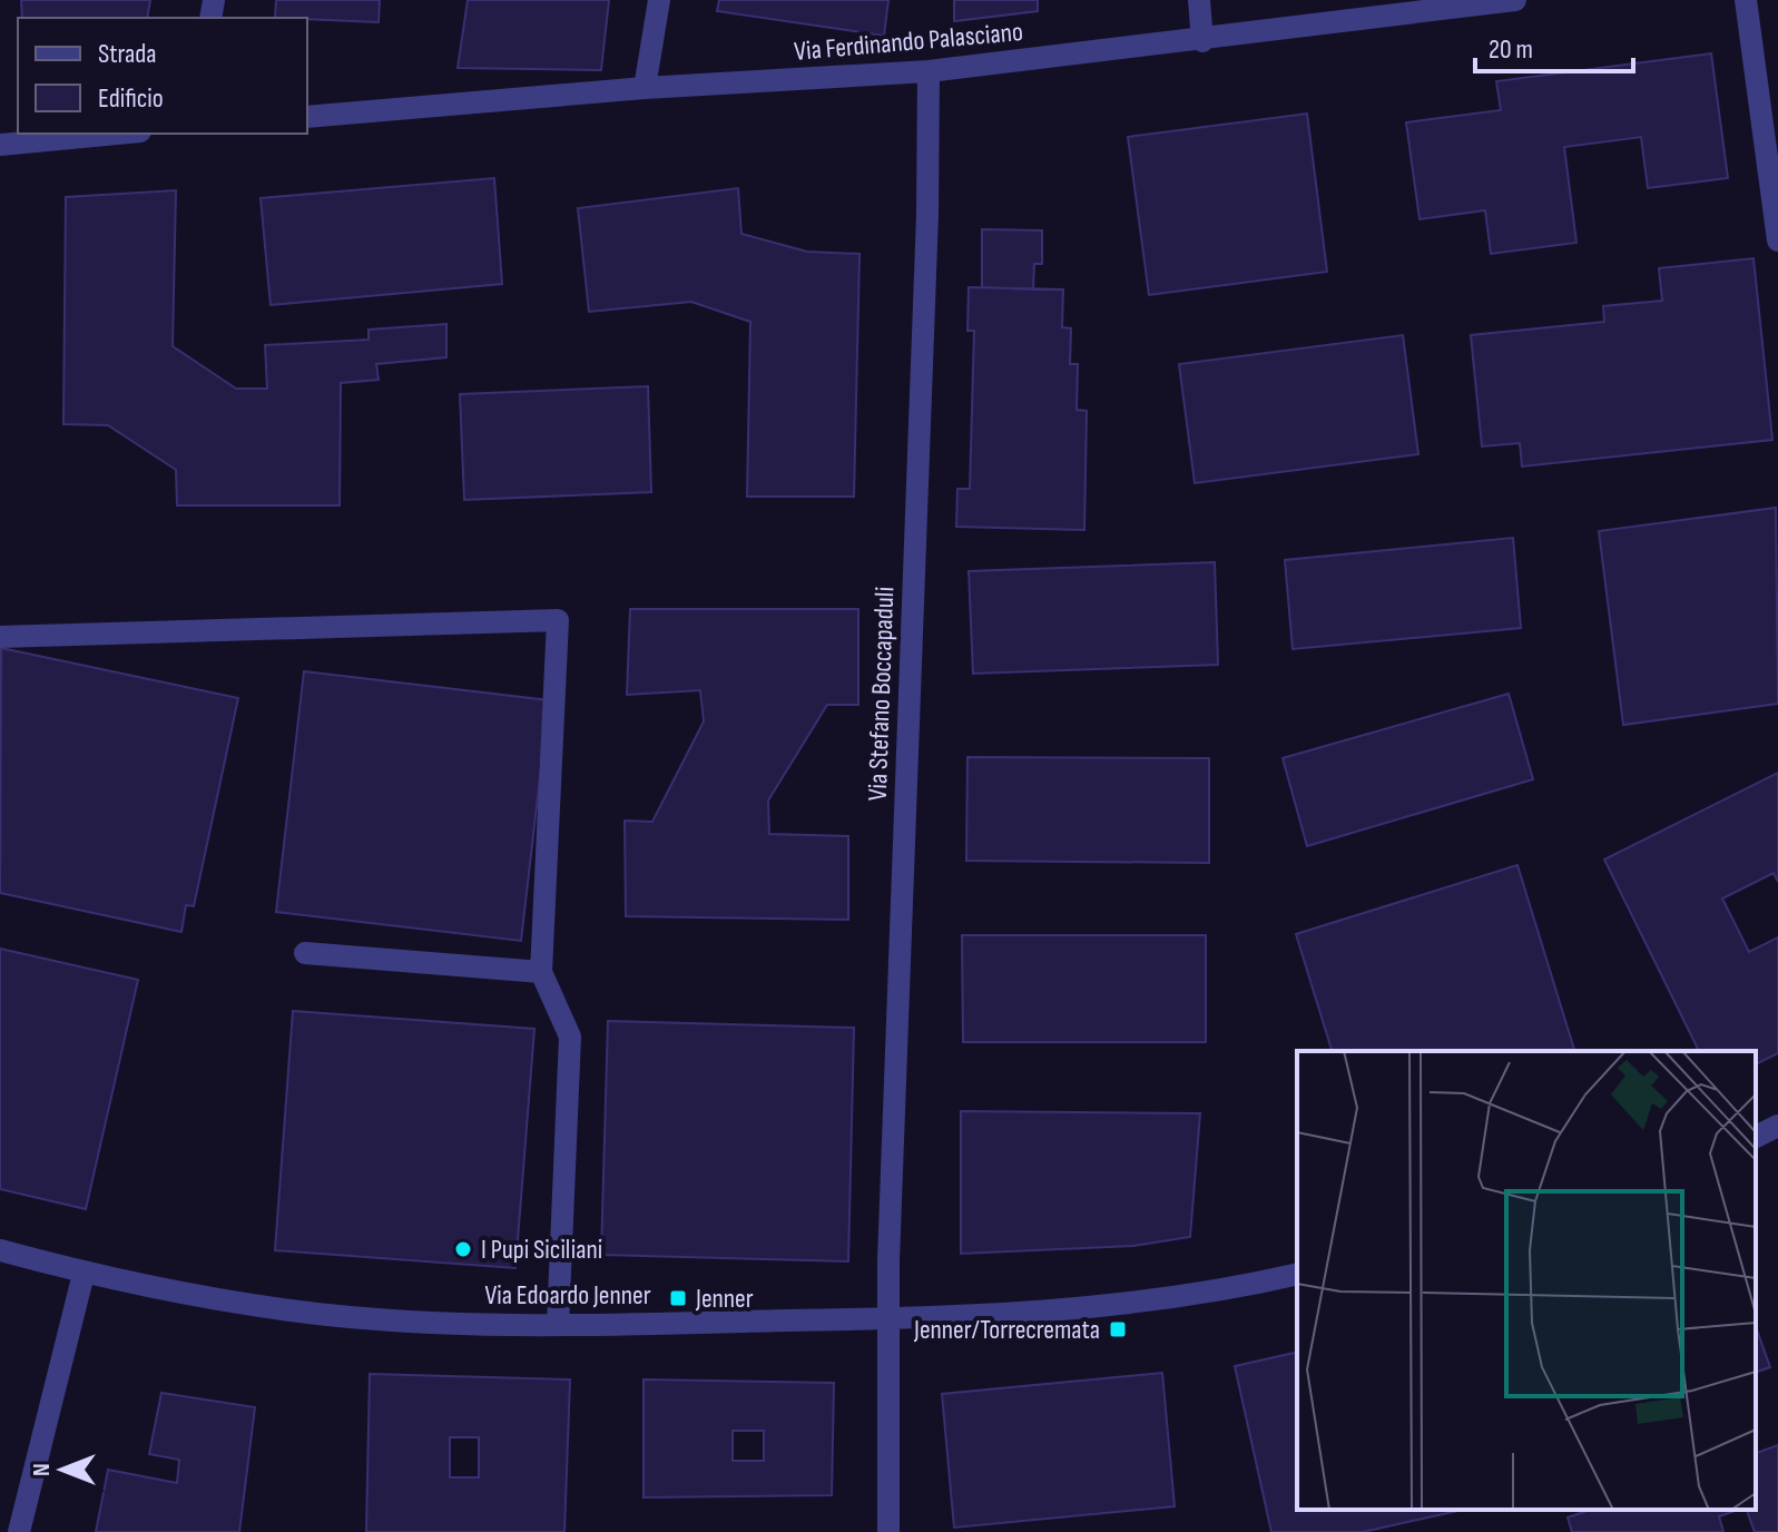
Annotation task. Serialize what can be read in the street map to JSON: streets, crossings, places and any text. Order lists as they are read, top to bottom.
{
  "streets": {
    "street": ["Via Ferdinando Palasciano", "Via Stefano Boccapaduli", "Via Edoardo Jenner"]
  },
  "crossings": [
    ["Via Ferdinando Palasciano", "Via Stefano Boccapaduli"],
    ["Via Stefano Boccapaduli", "Via Edoardo Jenner"]
  ],
  "places": {
    "other": ["I Pupi Siciliani"],
    "transit": ["Jenner", "Jenner/Torrecremata"]
  },
  "legend": ["Strada", "Edificio"],
  "scale_bar": "20 m",
  "north": "left"
}
